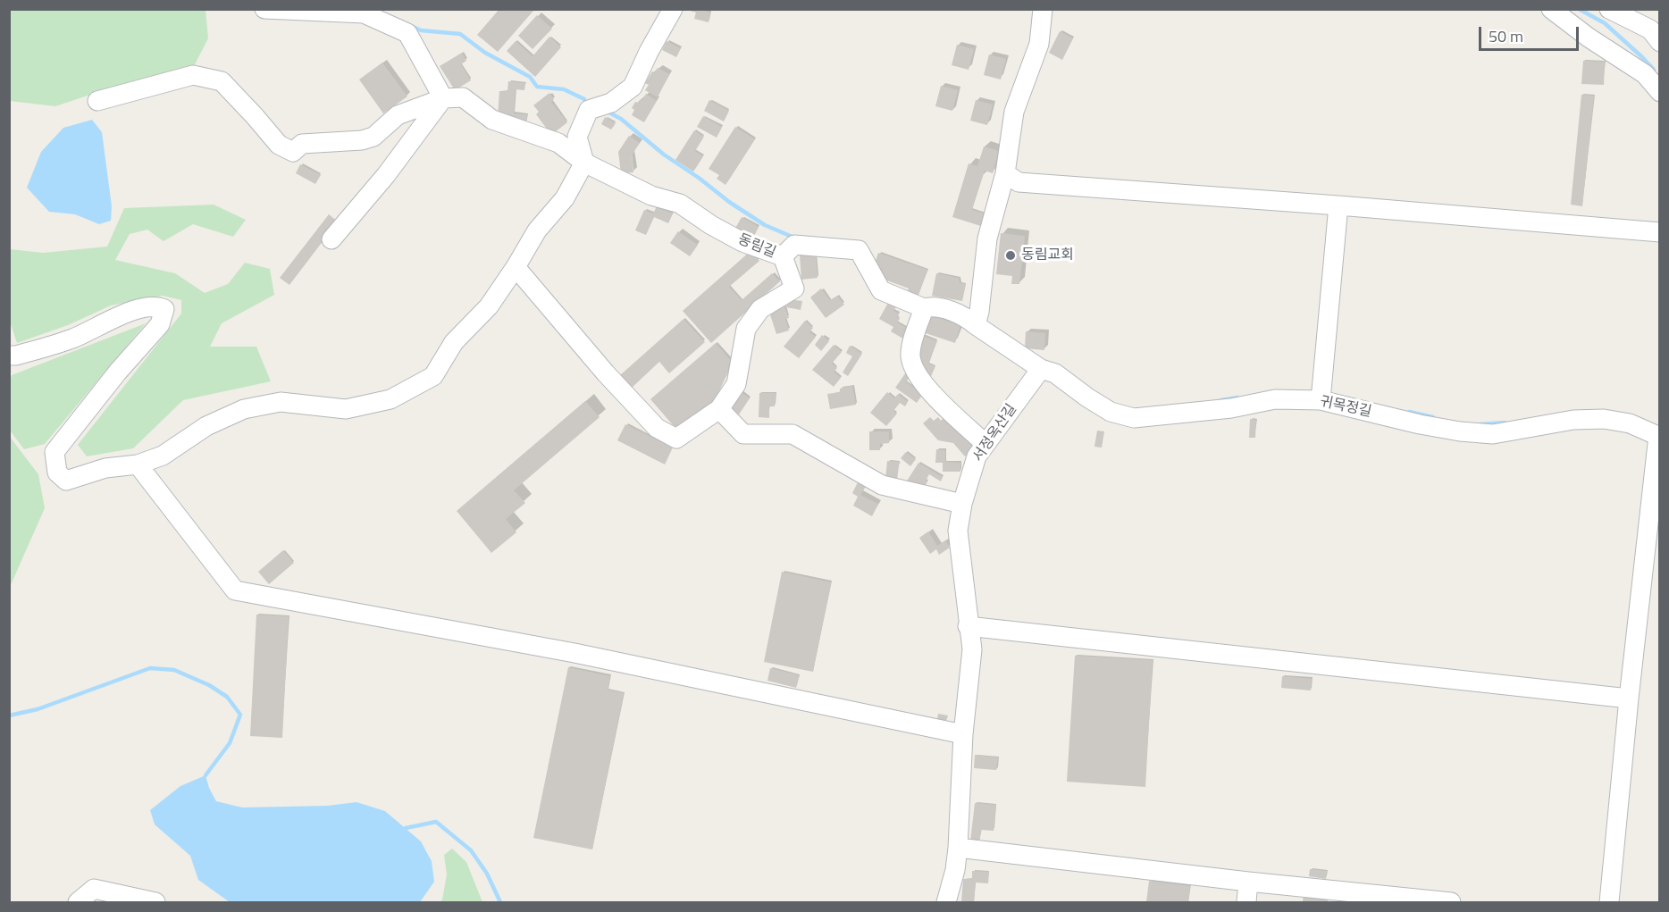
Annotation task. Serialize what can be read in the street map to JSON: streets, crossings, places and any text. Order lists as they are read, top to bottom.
{
  "streets": {
    "lane": ["동림길", "귀목정길", "서정옥산길"]
  },
  "crossings": [
    ["귀목정길", "서정옥산길"]
  ],
  "places": ["동림교회"],
  "scale_bar": "50 m"
}
